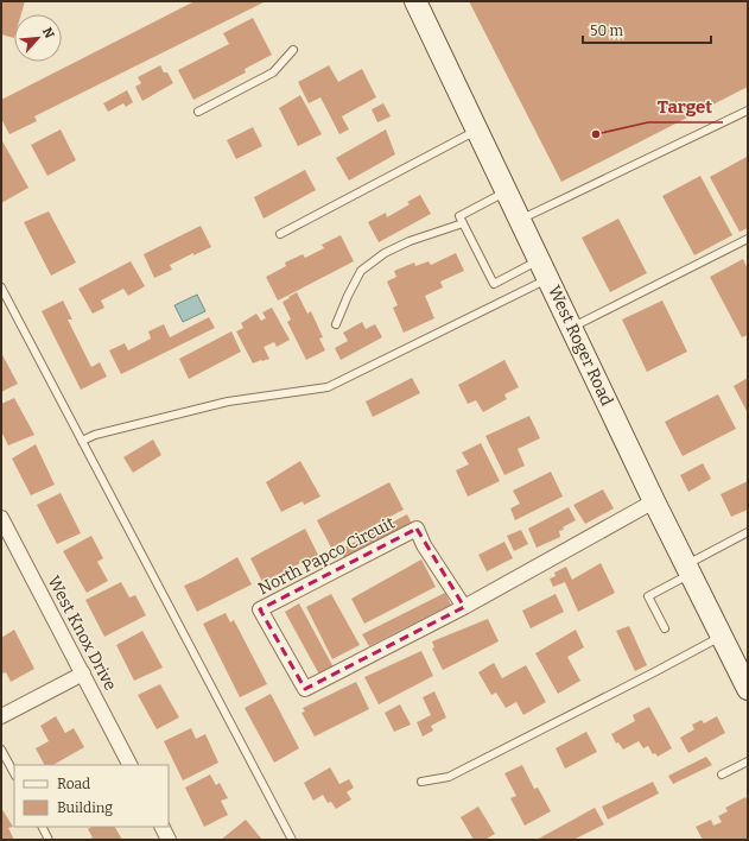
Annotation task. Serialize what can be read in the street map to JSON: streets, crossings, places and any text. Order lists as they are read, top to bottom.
{
  "streets": {
    "street": ["West Roger Road", "North Papco Circuit", "West Knox Drive"]
  },
  "crossings": [
    ["West Roger Road", "North Papco Circuit"]
  ],
  "places": ["Target"],
  "legend": ["Road", "Building"],
  "scale_bar": "50 m",
  "north": "top right"
}
